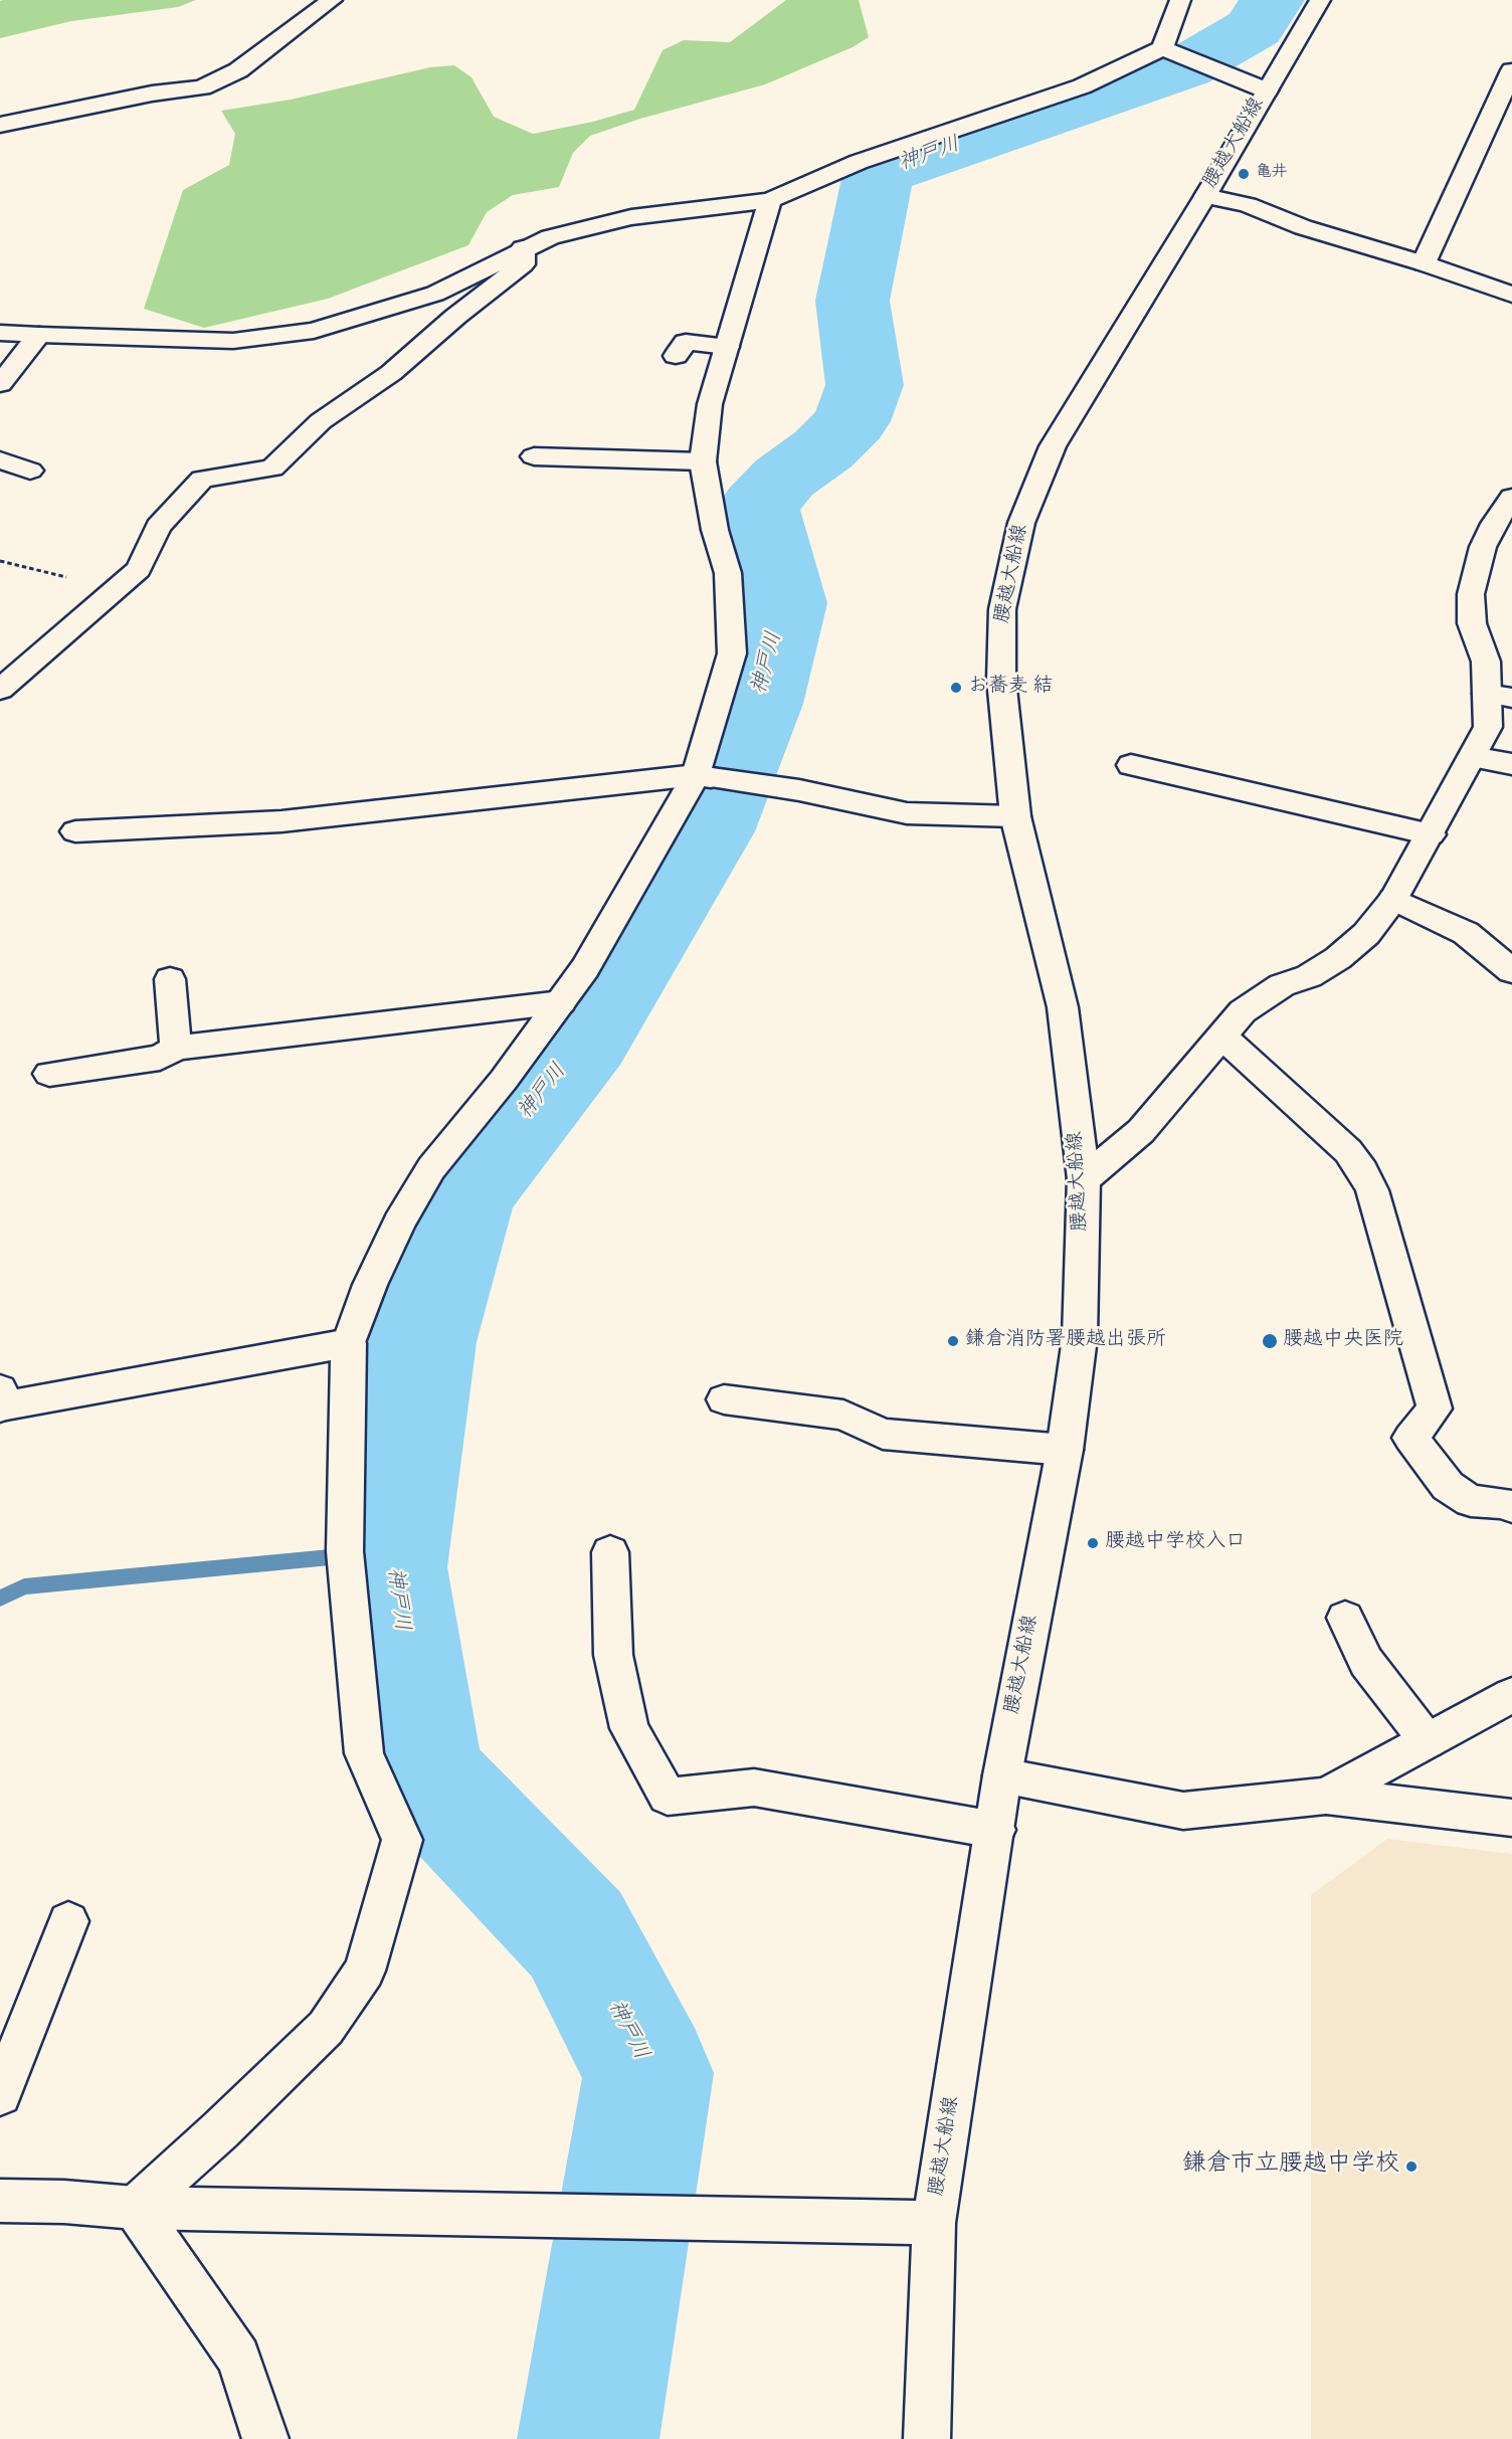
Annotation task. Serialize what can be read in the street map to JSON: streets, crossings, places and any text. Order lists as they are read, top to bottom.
{
  "streets": {
    "street": ["腰越大船線"]
  },
  "water": ["神戸川"],
  "places": [
    "亀井",
    "お蕎麦 結",
    "鎌倉消防署腰越出張所",
    "腰越中央医院",
    "腰越中学校入口",
    "鎌倉市立腰越中学校"
  ]
}
